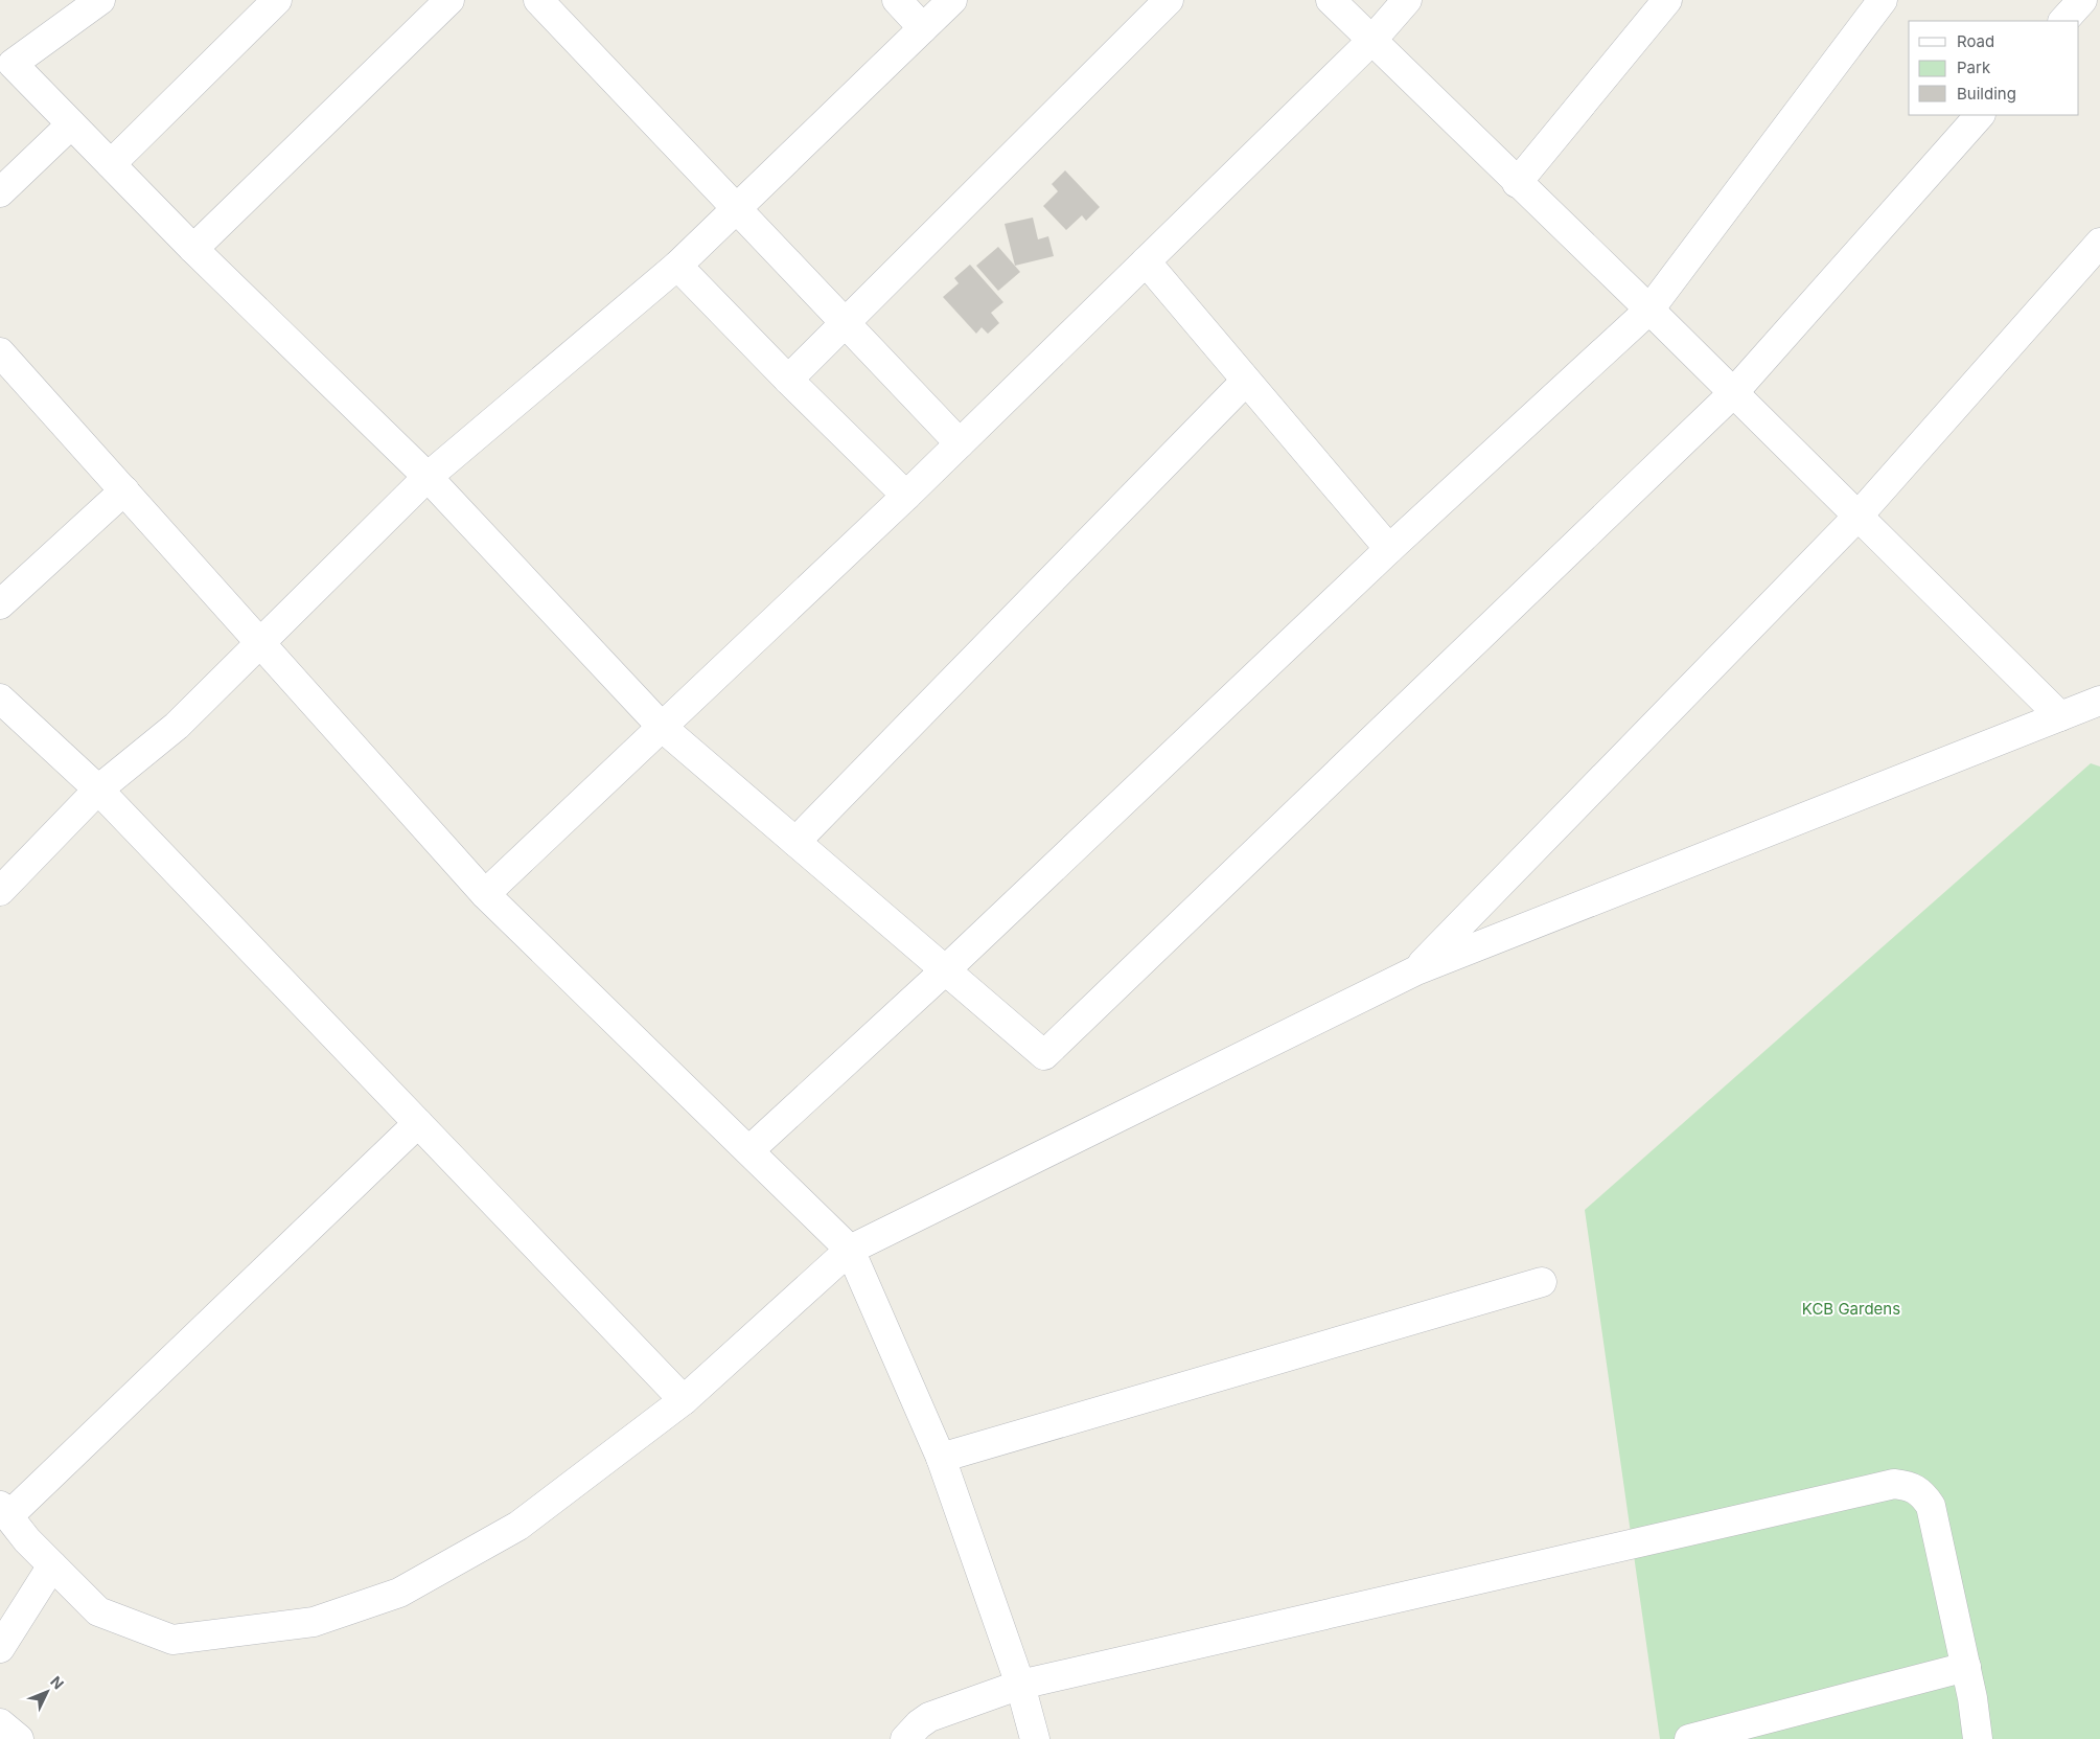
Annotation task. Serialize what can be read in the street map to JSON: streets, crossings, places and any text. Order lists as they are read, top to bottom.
{
  "parks": ["KCB Gardens"],
  "legend": ["Road", "Park", "Building"],
  "north": "top right"
}
